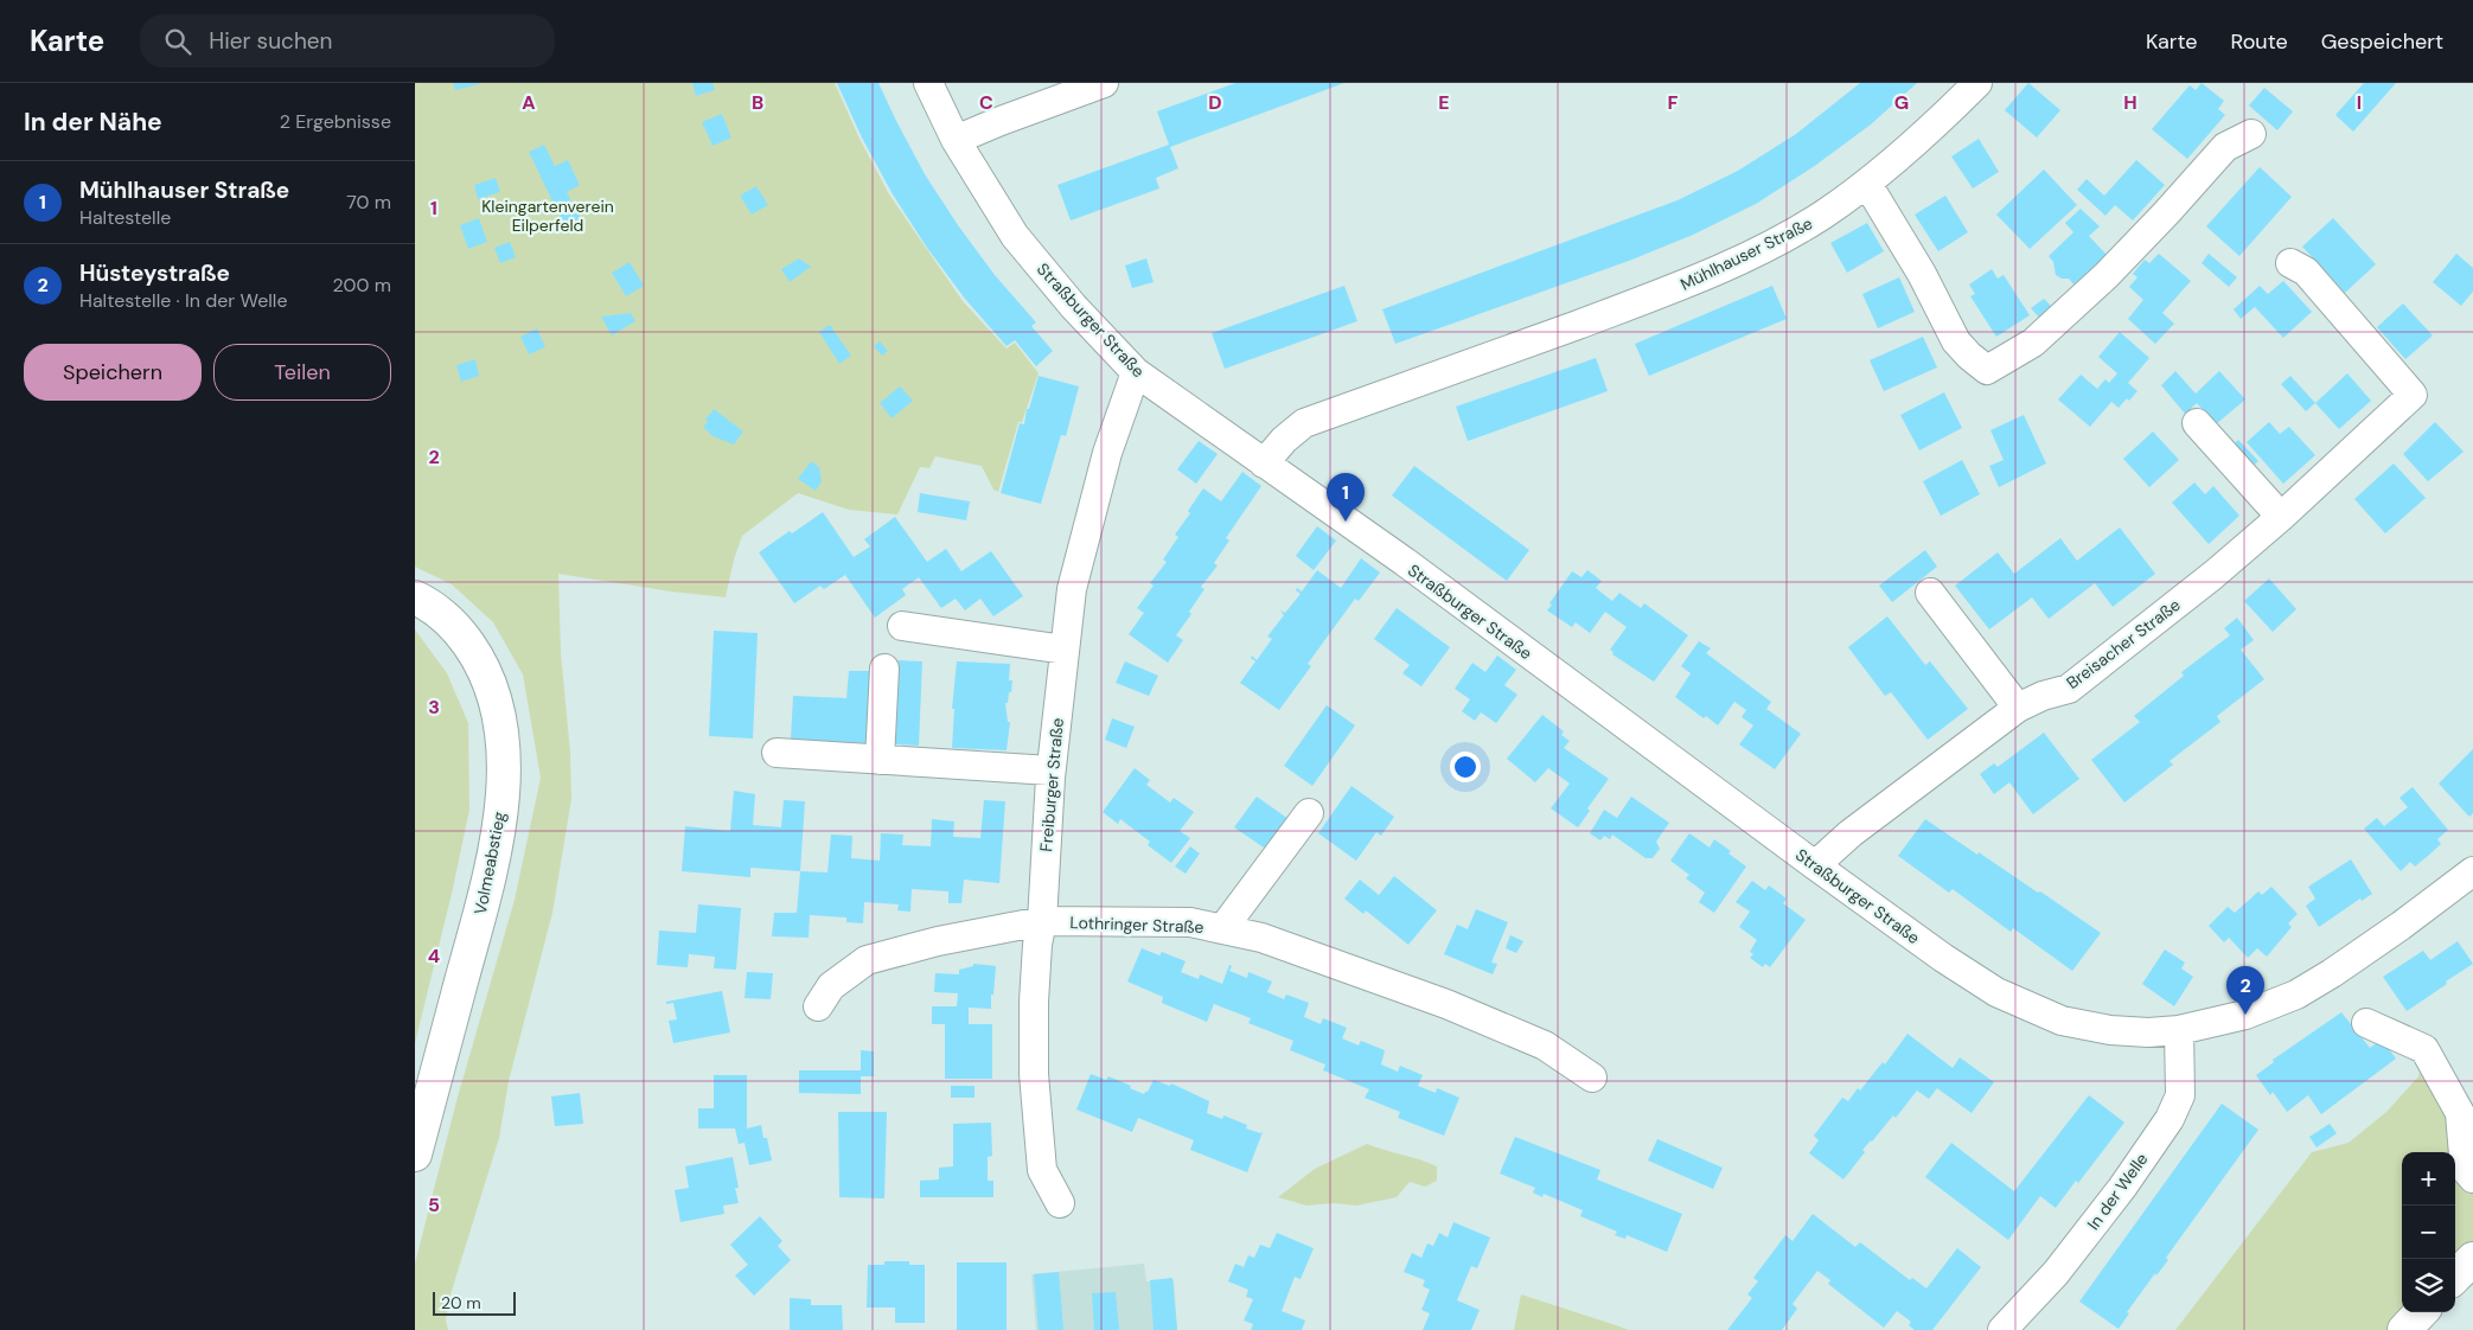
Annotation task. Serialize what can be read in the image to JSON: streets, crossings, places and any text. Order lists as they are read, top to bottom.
{
  "streets": {
    "main road": ["Volmeabstieg"],
    "street": [
      "Mühlhauser Straße",
      "Straßburger Straße",
      "Breisacher Straße",
      "Freiburger Straße",
      "Lothringer Straße",
      "In der Welle"
    ]
  },
  "crossings": [
    ["Mühlhauser Straße", "Straßburger Straße"],
    ["Straßburger Straße", "Breisacher Straße"],
    ["Straßburger Straße", "Freiburger Straße"],
    ["Straßburger Straße", "In der Welle"],
    ["Freiburger Straße", "Lothringer Straße"]
  ],
  "parks": ["Kleingartenverein Eilperfeld"],
  "scale_bar": "20 m",
  "page": {
    "header": "Karte",
    "search": "Hier suchen",
    "nav": ["Karte", "Route", "Gespeichert"],
    "heading": ["In der Nähe", "2 Ergebnisse"],
    "list": [
      {
        "mark": "1",
        "name": "Mühlhauser Straße",
        "note": "Haltestelle",
        "value": "70 m"
      },
      {
        "mark": "2",
        "name": "Hüsteystraße",
        "note": "Haltestelle · In der Welle",
        "value": "200 m"
      }
    ],
    "buttons": ["Speichern", "Teilen"],
    "pins": ["1", "2"],
    "map_buttons": ["+", "−"],
    "scale": "20 m"
  },
  "grid": {
    "columns": [
      "A",
      "B",
      "C",
      "D",
      "E",
      "F",
      "G",
      "H",
      "I"
    ],
    "rows": [
      "1",
      "2",
      "3",
      "4",
      "5"
    ]
  }
}
